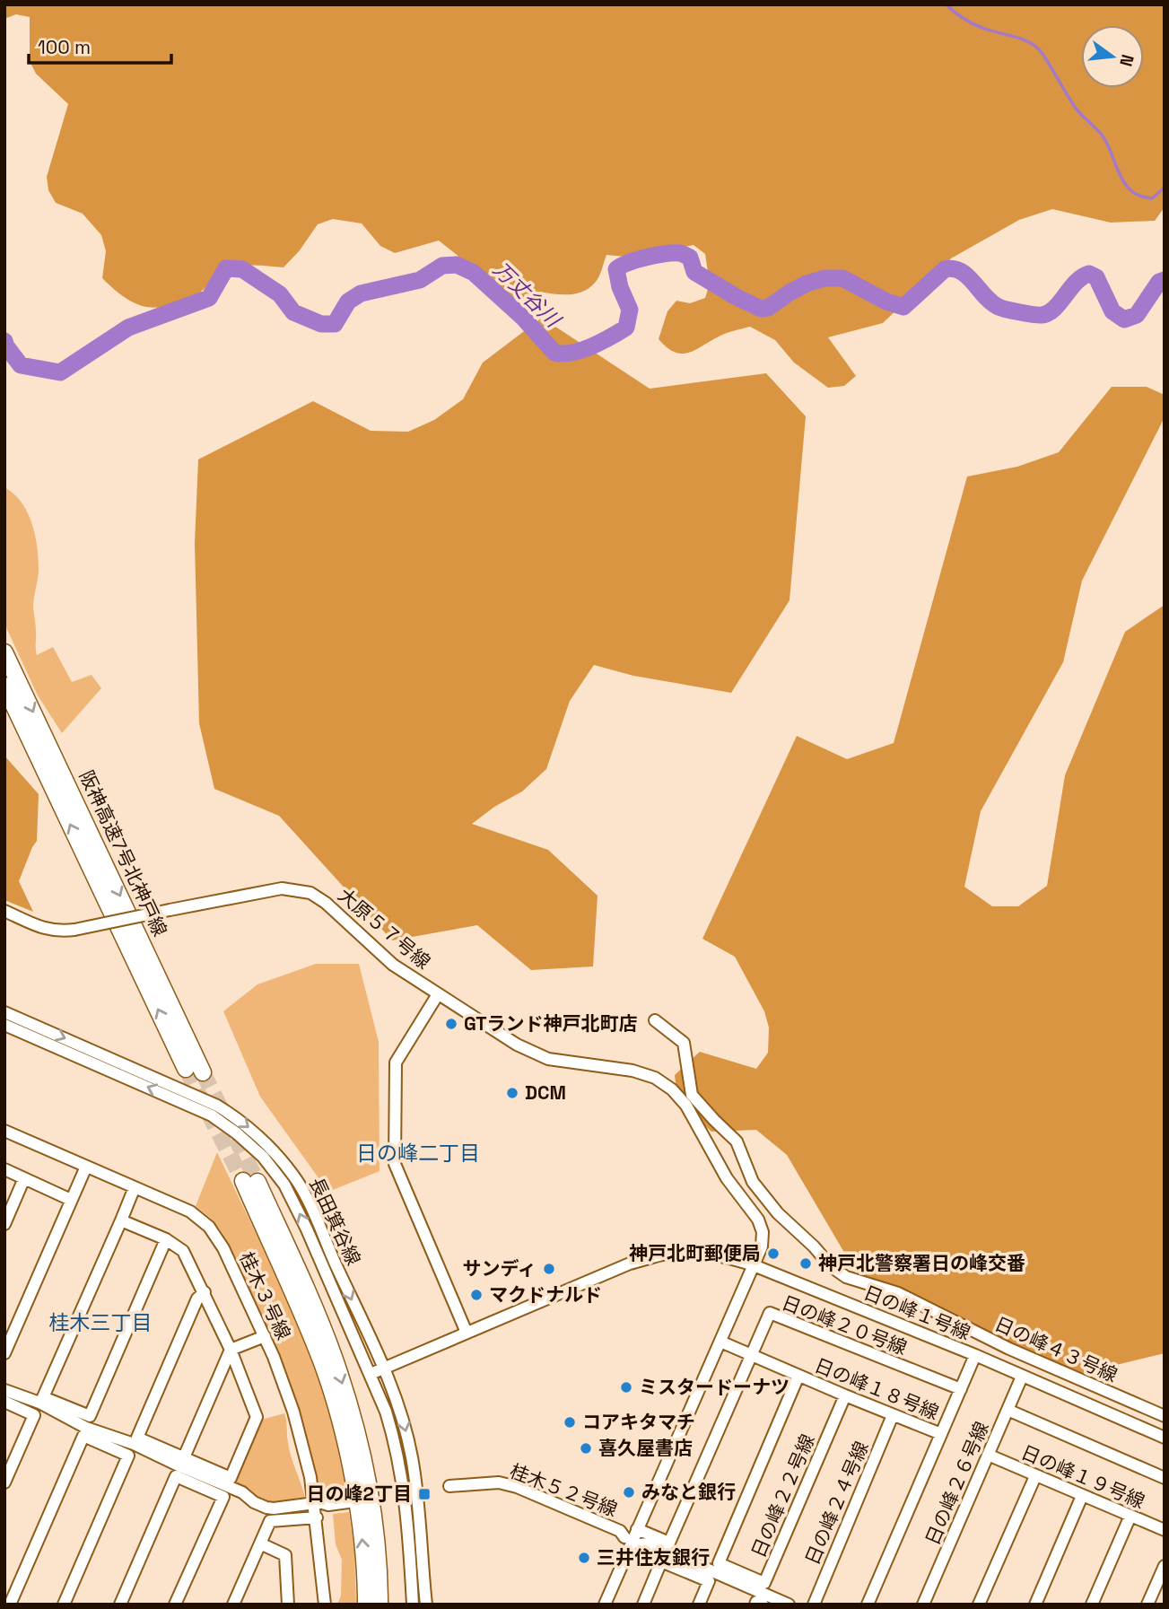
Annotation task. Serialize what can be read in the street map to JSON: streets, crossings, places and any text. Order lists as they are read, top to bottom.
{
  "streets": {
    "highway": ["阪神高速7号北神戸線"],
    "street": [
      "大原５７号線",
      "長田箕谷線",
      "桂木３号線",
      "日の峰１号線",
      "日の峰２０号線",
      "日の峰４３号線",
      "日の峰１８号線",
      "日の峰１９号線",
      "日の峰２６号線",
      "桂木５２号線",
      "日の峰２２号線",
      "日の峰２４号線"
    ]
  },
  "crossings": [
    ["大原５７号線", "日の峰１号線"],
    ["大原５７号線", "日の峰２０号線"],
    ["大原５７号線", "日の峰１８号線"],
    ["長田箕谷線", "日の峰１号線"],
    ["日の峰１号線", "日の峰１８号線"],
    ["日の峰１号線", "日の峰２６号線"],
    ["日の峰２０号線", "日の峰１８号線"],
    ["日の峰１８号線", "日の峰２２号線"],
    ["日の峰１８号線", "日の峰２４号線"],
    ["日の峰１９号線", "日の峰２６号線"]
  ],
  "districts": ["日の峰二丁目", "桂木三丁目"],
  "water": ["万丈谷川"],
  "places": {
    "other": [
      "GTランド神戸北町店",
      "DCM",
      "神戸北町郵便局",
      "神戸北警察署日の峰交番",
      "サンディ",
      "マクドナルド",
      "ミスタードーナツ",
      "コアキタマチ",
      "喜久屋書店",
      "みなと銀行",
      "三井住友銀行"
    ],
    "transit": ["日の峰2丁目"]
  },
  "scale_bar": "100 m",
  "north": "right"
}
